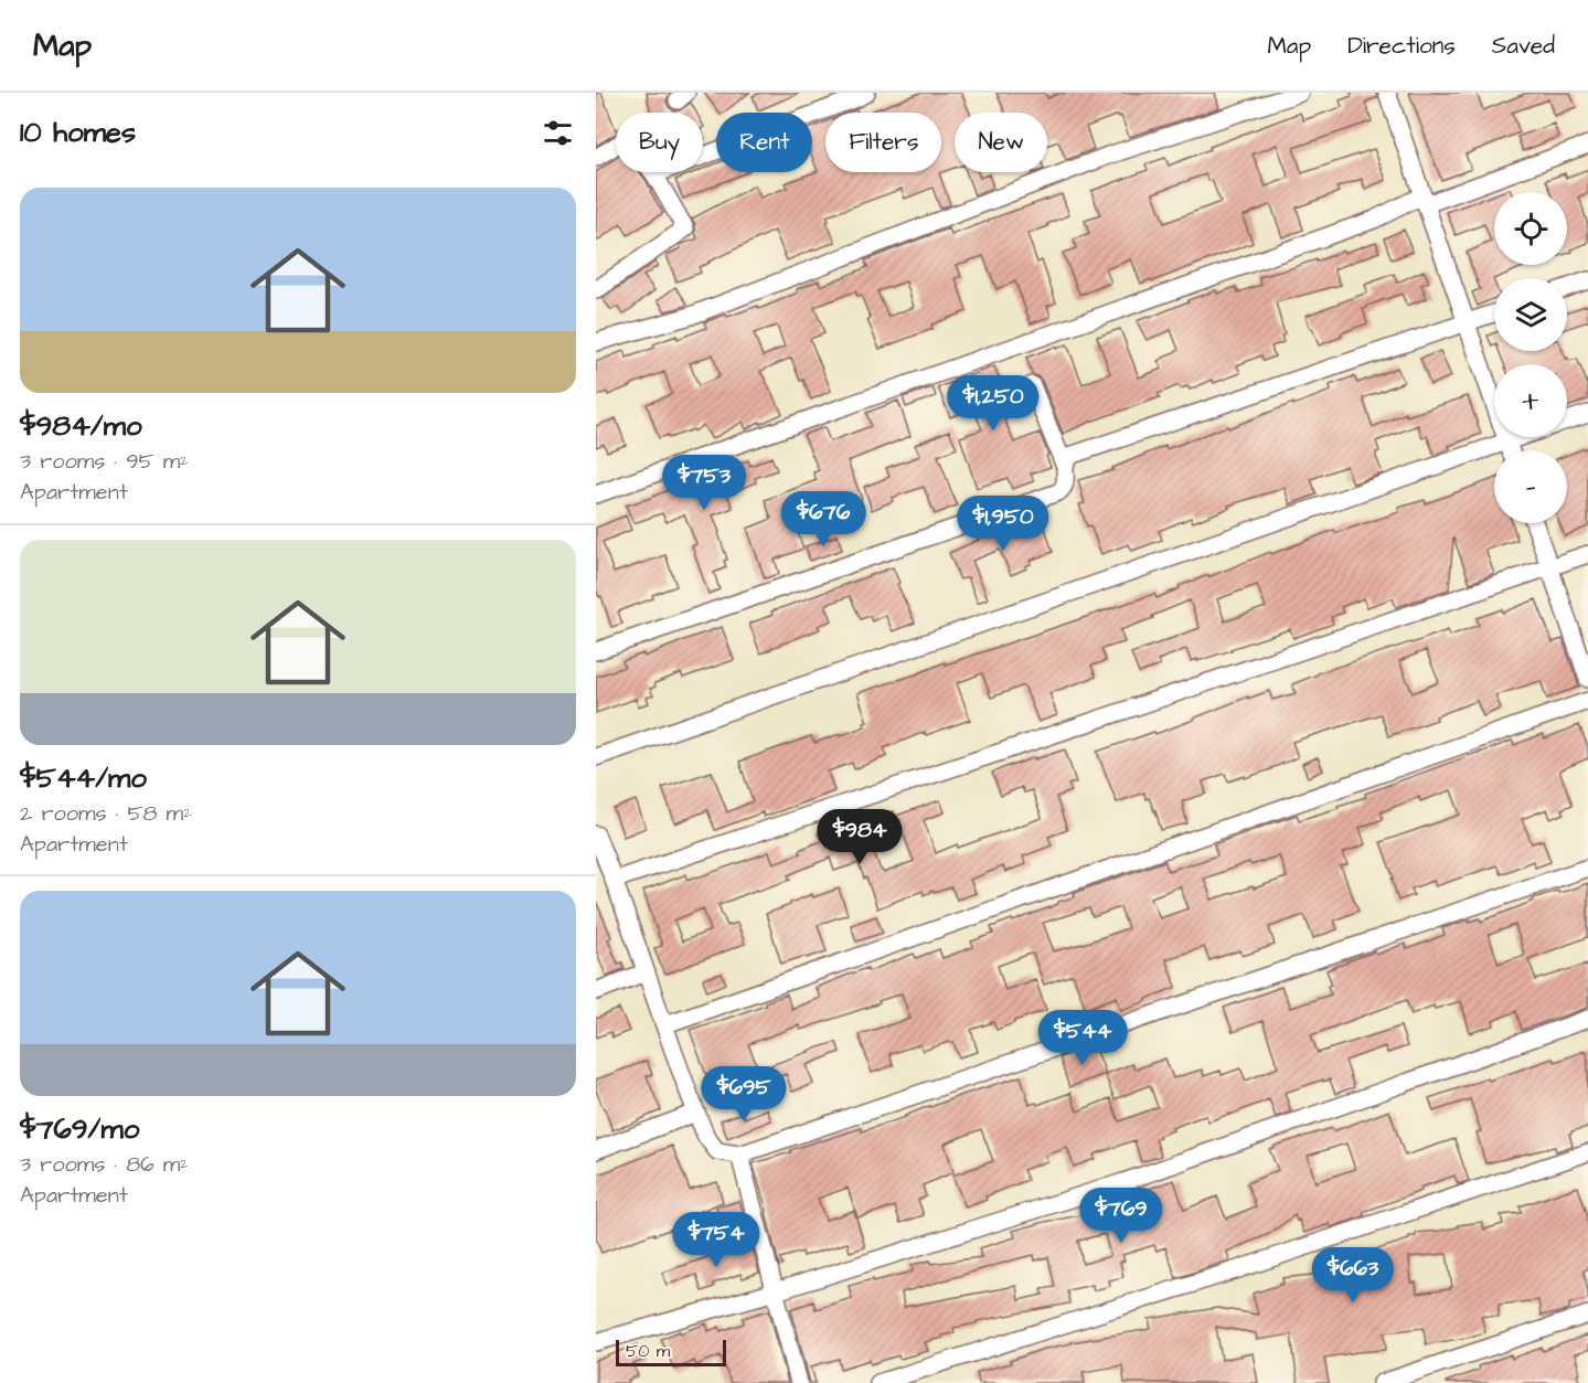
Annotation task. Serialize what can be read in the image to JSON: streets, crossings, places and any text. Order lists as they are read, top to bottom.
{
  "scale_bar": "50 m",
  "page": {
    "header": "Map",
    "nav": ["Map", "Directions", "Saved"],
    "heading": "10 homes",
    "chip": [
      "Buy",
      "Rent",
      "Filters",
      "New"
    ],
    "list": [
      {
        "name": "$984/mo",
        "note": "3 rooms · 95 m² · Apartment"
      },
      {
        "name": "$544/mo",
        "note": "2 rooms · 58 m² · Apartment"
      },
      {
        "name": "$769/mo",
        "note": "3 rooms · 86 m² · Apartment"
      }
    ],
    "map_buttons": ["+", "−"],
    "price": [
      "$1,250",
      "$753",
      "$676",
      "$1,950",
      "$984",
      "$544",
      "$695",
      "$769",
      "$754",
      "$663"
    ],
    "scale": "50 m"
  }
}
